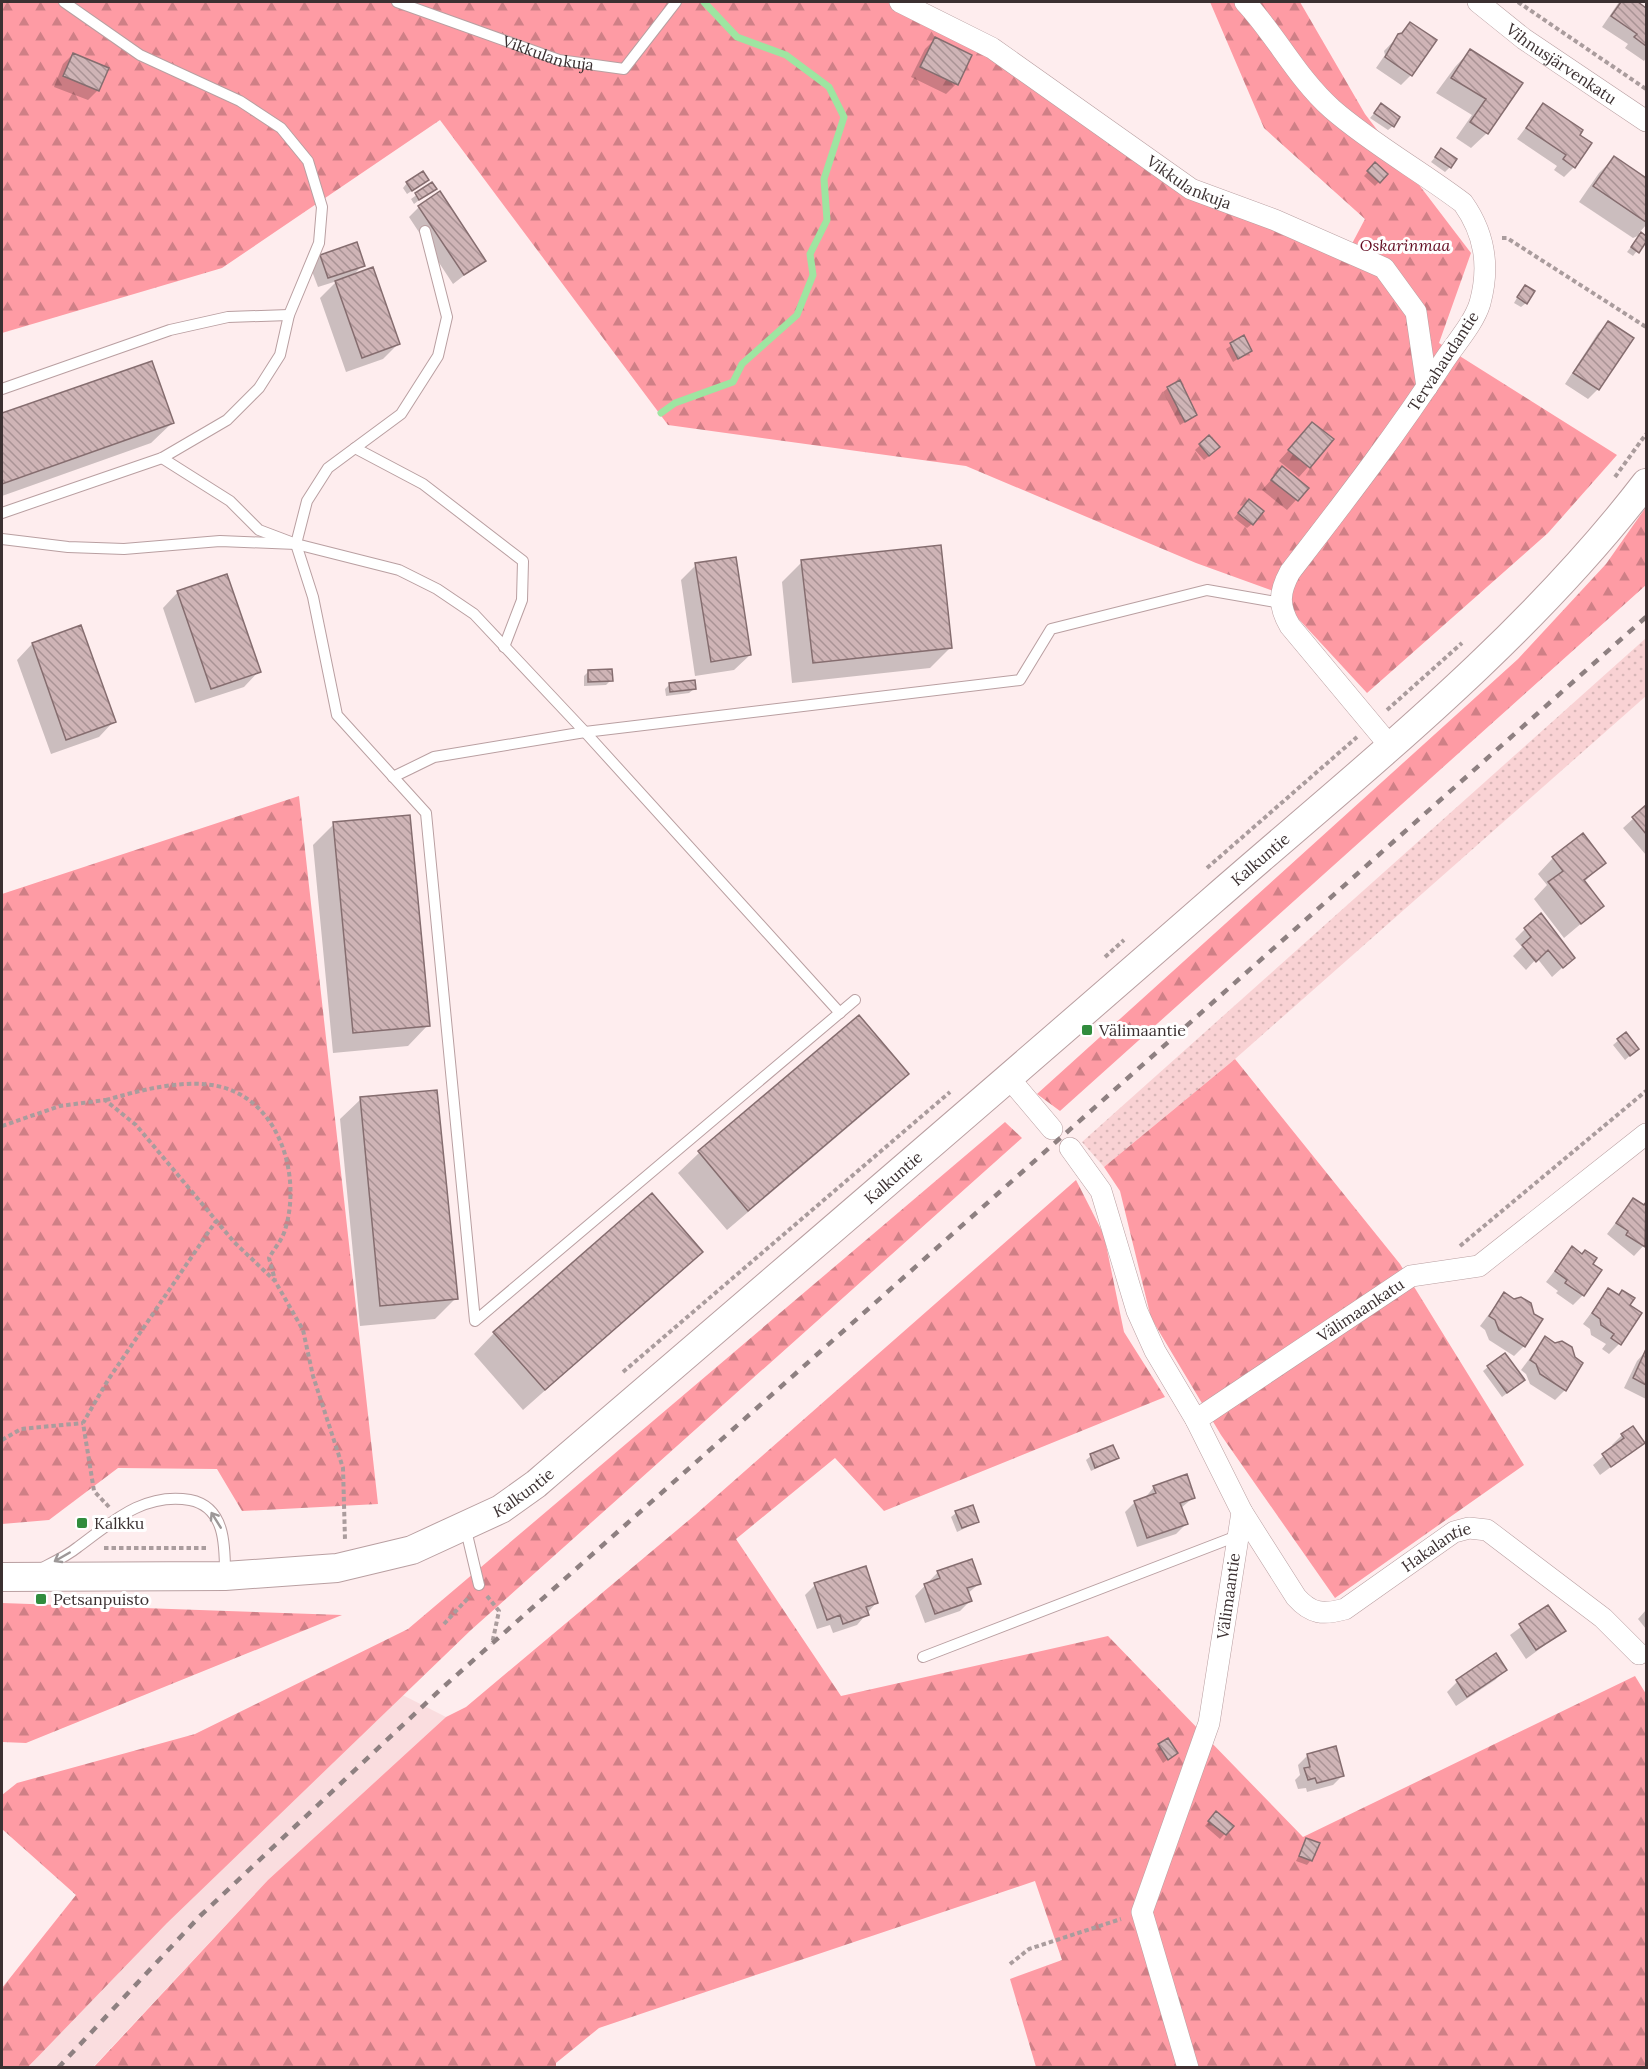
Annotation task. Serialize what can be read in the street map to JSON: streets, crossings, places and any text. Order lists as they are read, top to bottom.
{
  "streets": {
    "street": [
      "Vikkulankuja",
      "Vihnusjärvenkatu",
      "Tervahaudantie",
      "Kalkuntie",
      "Välimaankatu",
      "Hakalantie",
      "Välimaantie"
    ]
  },
  "crossings": [
    ["Vikkulankuja", "Tervahaudantie"],
    ["Hakalantie", "Välimaantie"]
  ],
  "parks": ["Oskarinmaa"],
  "places": {
    "transit": ["Välimaantie", "Kalkku", "Petsanpuisto"]
  }
}
